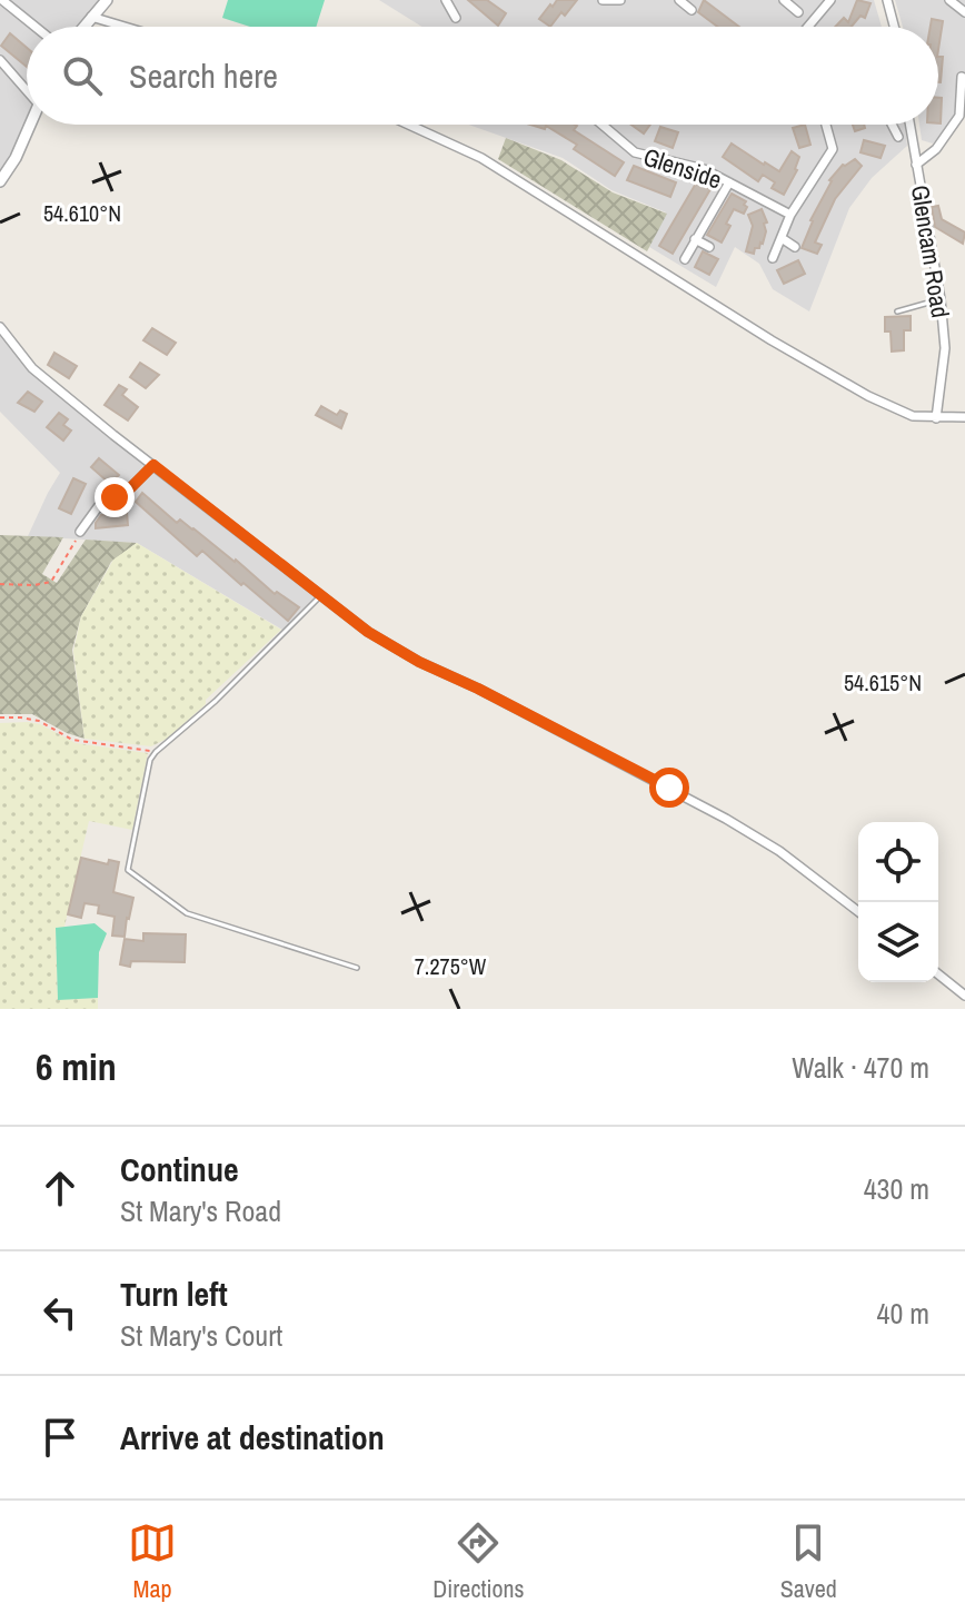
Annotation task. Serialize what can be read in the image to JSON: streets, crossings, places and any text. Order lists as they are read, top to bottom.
{
  "streets": {
    "street": ["Glenside", "Glencam Road"]
  },
  "page": {
    "search": "Search here",
    "heading": ["6 min", "Walk · 470 m"],
    "list": [
      ["Continue", "St Mary's Road", "430 m"],
      ["Turn left", "St Mary's Court", "40 m"],
      "Arrive at destination"
    ],
    "nav": ["Map", "Directions", "Saved"]
  },
  "coordinates": ["54.610°N", "54.615°N", "7.275°W"]
}
